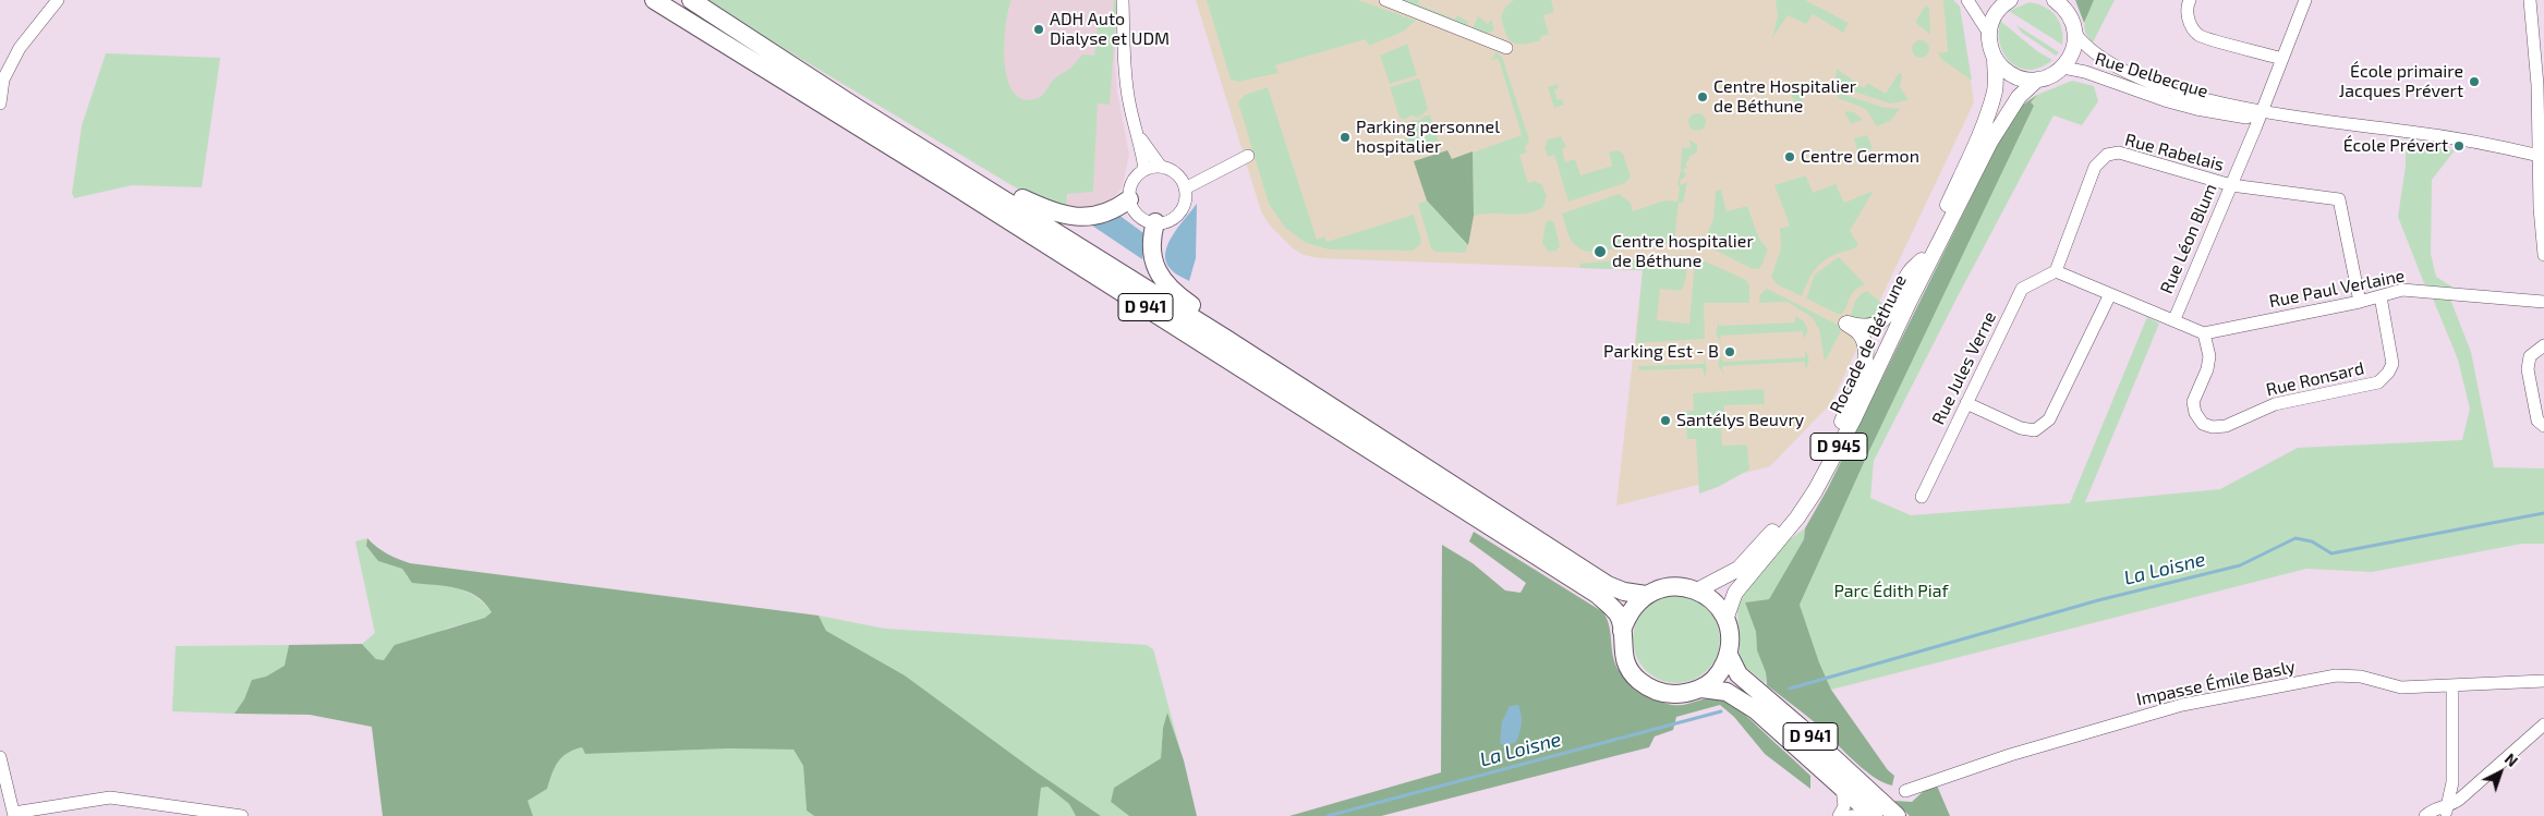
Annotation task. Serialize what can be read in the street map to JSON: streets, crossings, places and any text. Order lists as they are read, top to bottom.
{
  "streets": {
    "highway": ["D 941"],
    "main road": ["Rocade de Béthune", "D 945"],
    "street": [
      "Rue Delbecque",
      "Rue Rabelais",
      "Rue Léon Blum",
      "Rue Paul Verlaine",
      "Rue Jules Verne",
      "Rue Ronsard",
      "Impasse Émile Basly"
    ]
  },
  "crossings": [
    ["Rue Delbecque", "Rue Léon Blum"],
    ["Rue Rabelais", "Rue Léon Blum"],
    ["Rue Rabelais", "Rue Paul Verlaine"],
    ["Rue Rabelais", "Rue Jules Verne"],
    ["Rue Paul Verlaine", "Rue Ronsard"],
    ["D 941", "Rocade de Béthune"]
  ],
  "water": ["La Loisne"],
  "parks": ["Parc Édith Piaf"],
  "places": [
    "ADH Auto Dialyse et UDM",
    "École primaire Jacques Prévert",
    "Centre Hospitalier de Béthune",
    "Parking personnel hospitalier",
    "École Prévert",
    "Centre Germon",
    "Centre hospitalier de Béthune",
    "Parking Est - B",
    "Santélys Beuvry"
  ],
  "north": "top right"
}
